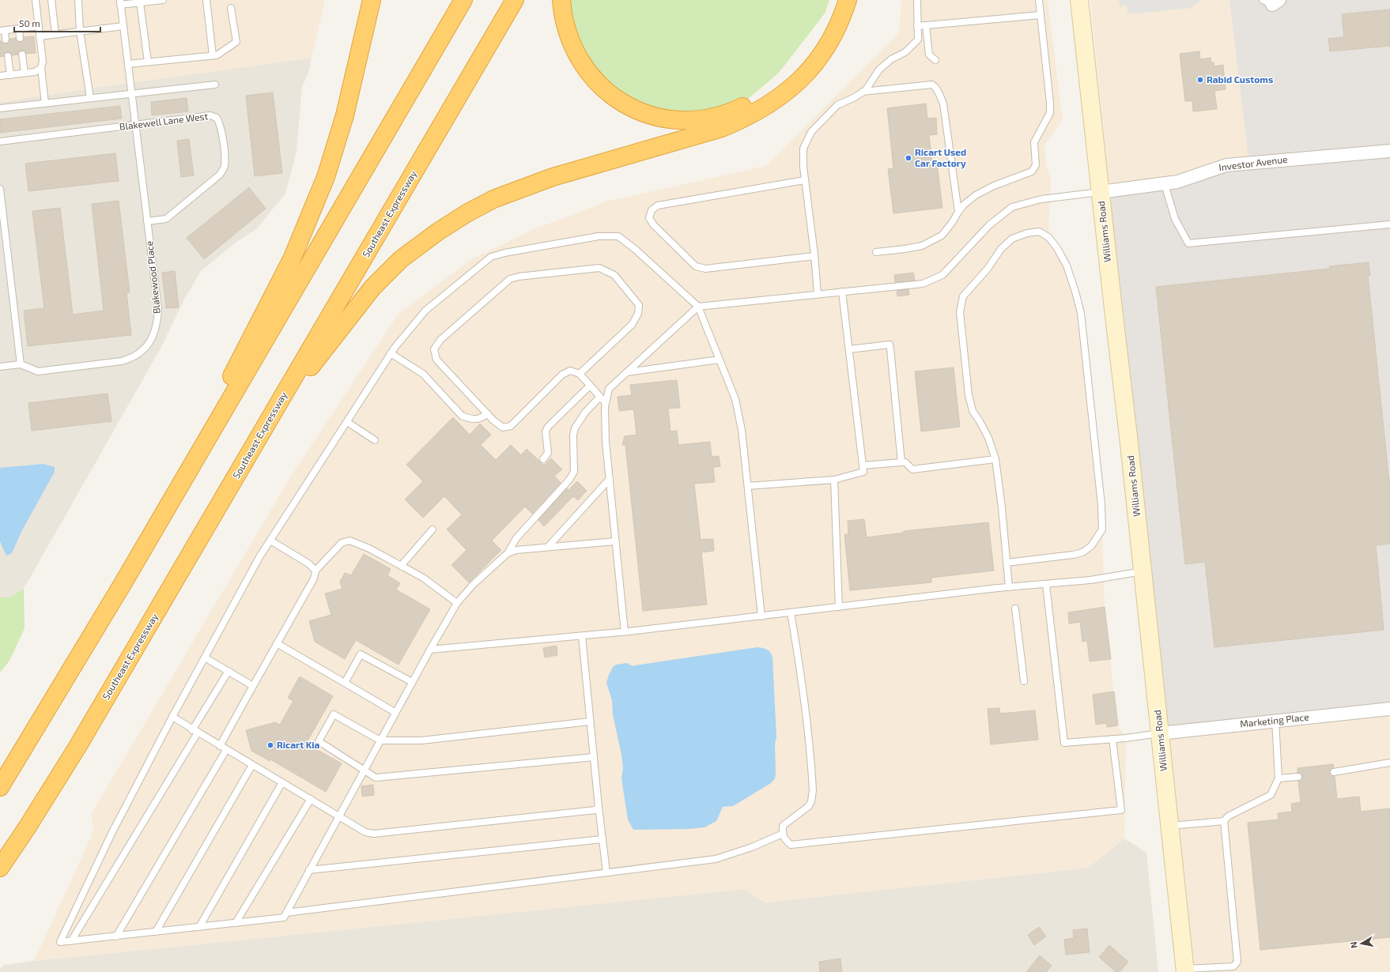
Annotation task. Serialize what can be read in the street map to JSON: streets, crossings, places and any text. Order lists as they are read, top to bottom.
{
  "streets": {
    "highway": ["Southeast Expressway"],
    "main road": ["Williams Road"],
    "street": ["Investor Avenue", "Marketing Place"],
    "lane": ["Blakewell Lane West", "Blakewood Place"]
  },
  "crossings": [
    ["Blakewell Lane West", "Blakewood Place"],
    ["Investor Avenue", "Williams Road"],
    ["Williams Road", "Marketing Place"]
  ],
  "places": ["Rabid Customs", "Ricart Used Car Factory", "Ricart Kia"],
  "scale_bar": "50 m",
  "north": "left"
}
